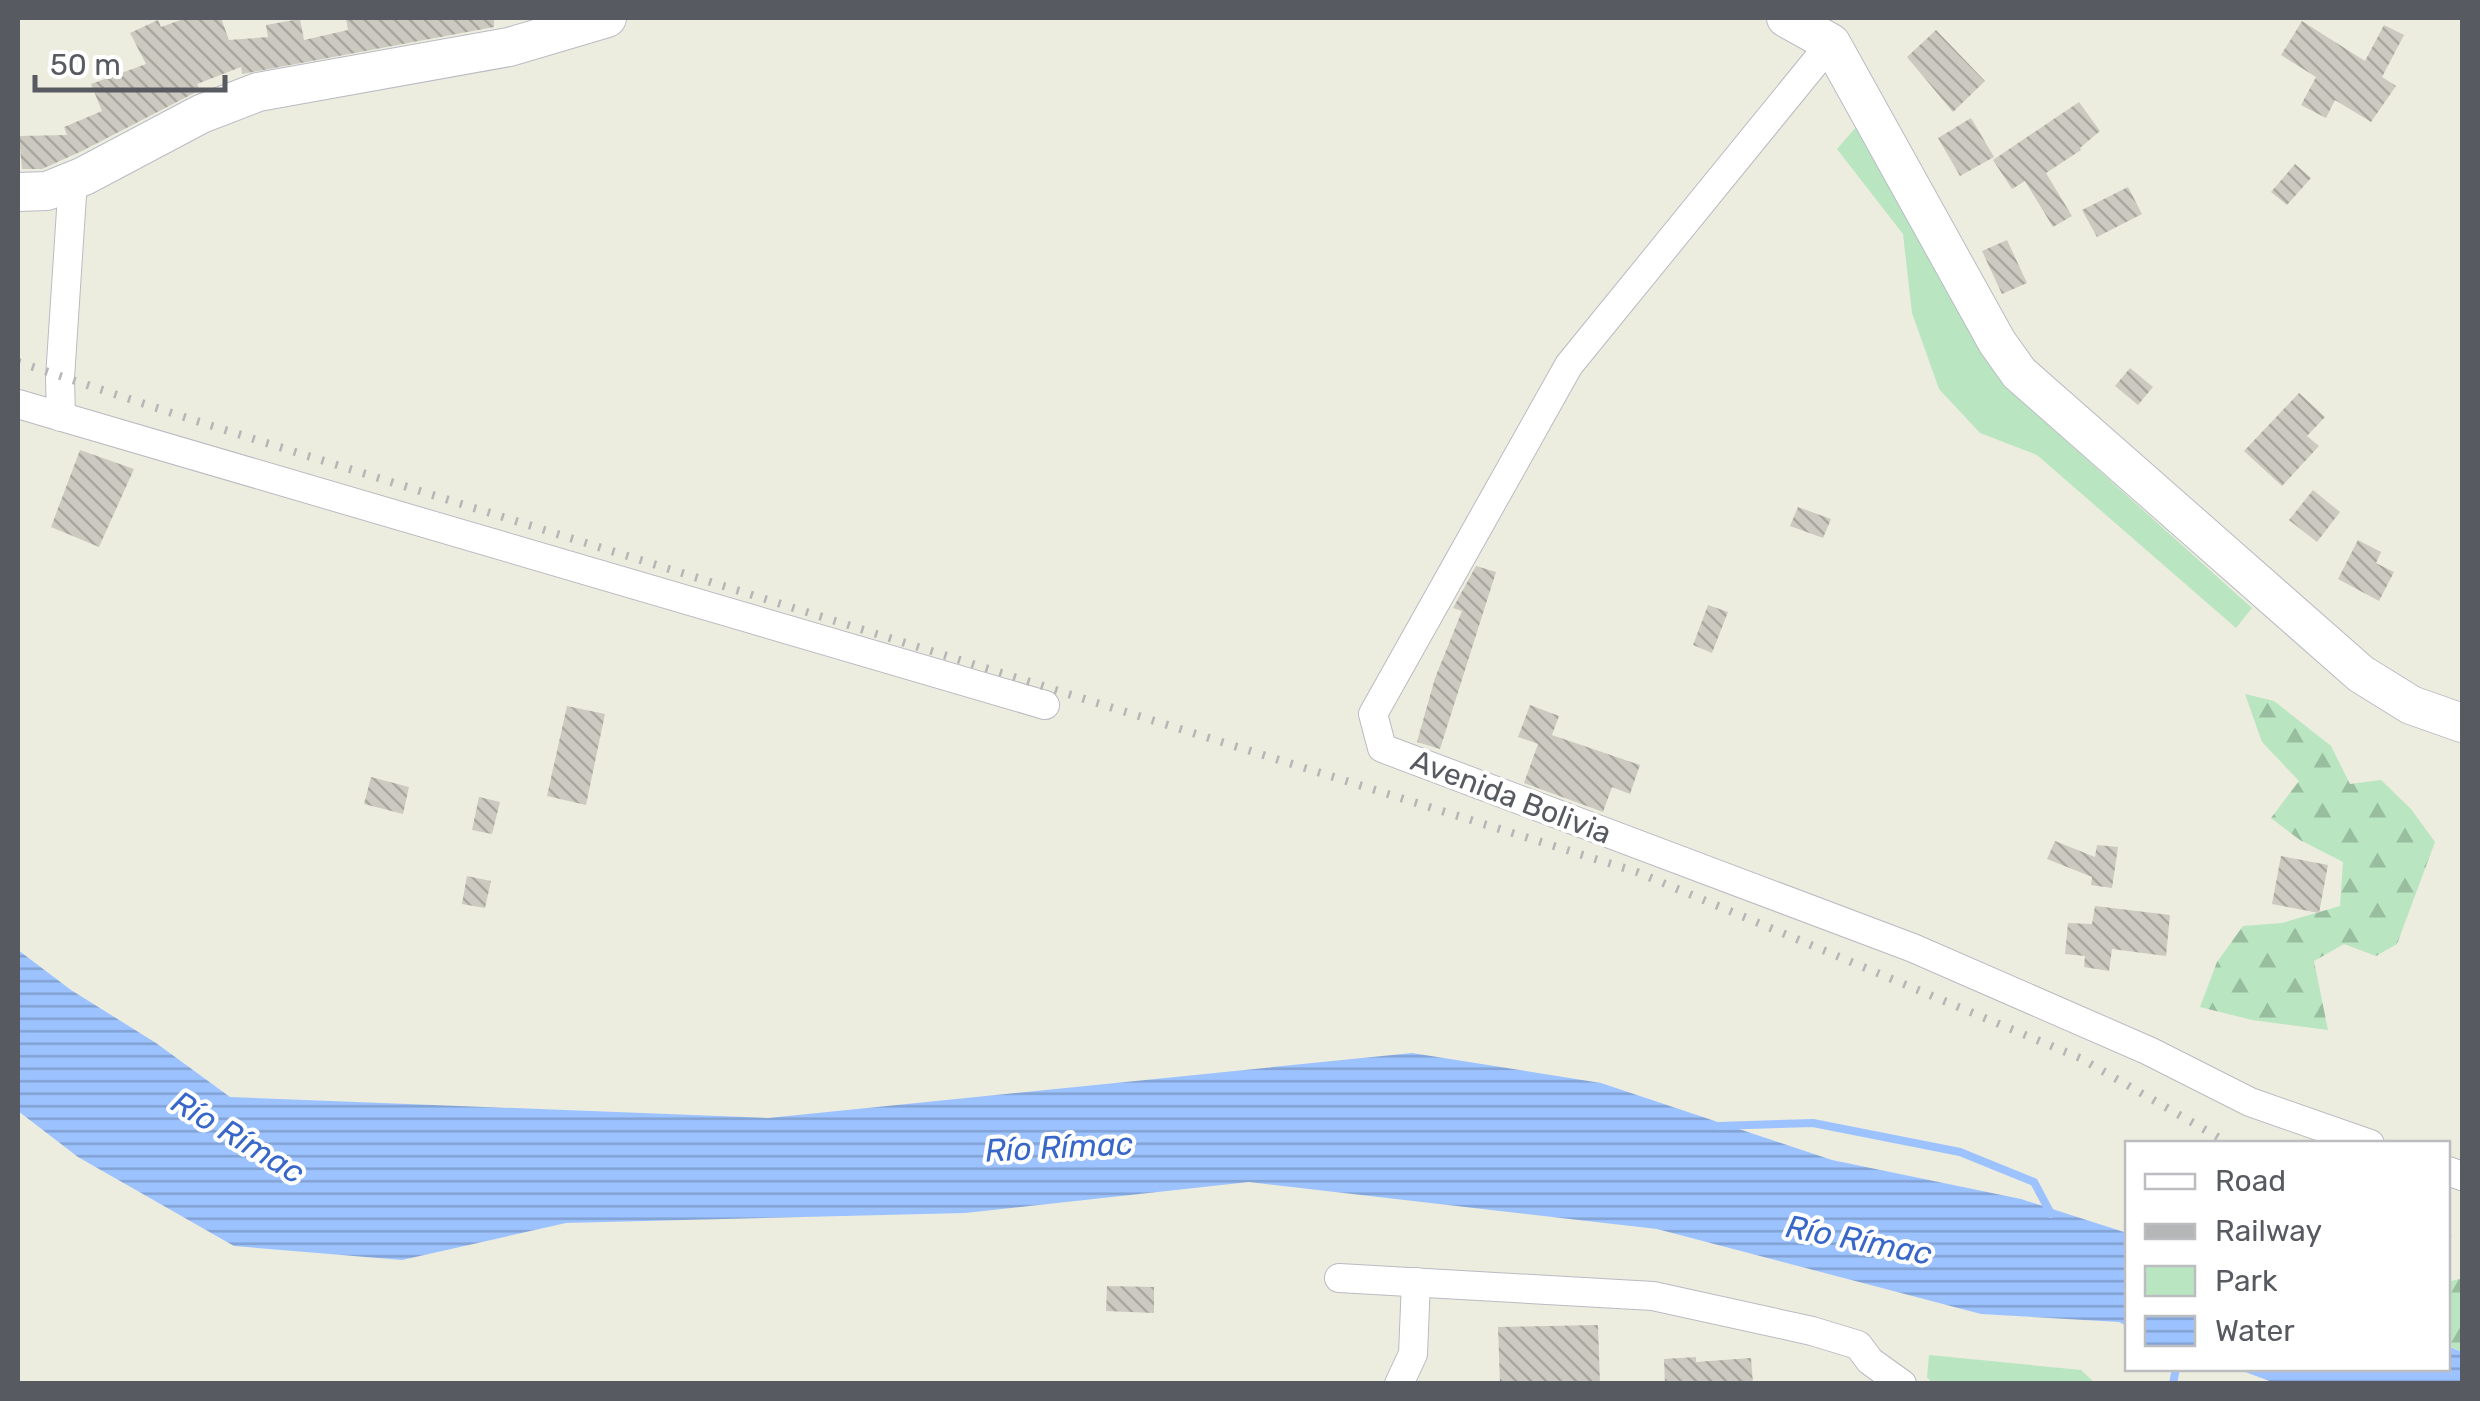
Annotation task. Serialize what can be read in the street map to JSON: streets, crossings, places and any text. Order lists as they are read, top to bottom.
{
  "streets": {
    "street": ["Avenida Bolivia"]
  },
  "water": ["Río Rímac"],
  "legend": [
    "Road",
    "Railway",
    "Park",
    "Water"
  ],
  "scale_bar": "50 m"
}
